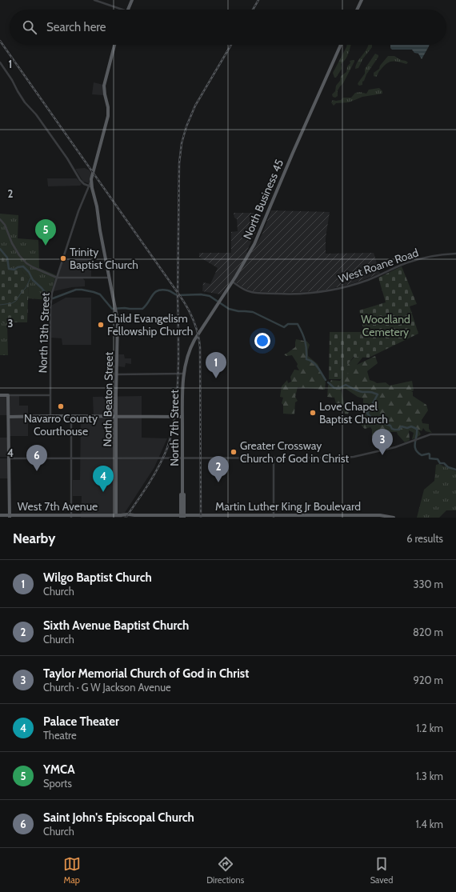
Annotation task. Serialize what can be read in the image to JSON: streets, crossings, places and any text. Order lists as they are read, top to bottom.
{
  "streets": {
    "main road": [
      "North Business 45",
      "North Beaton Street",
      "North 7th Street",
      "West 7th Avenue",
      "Martin Luther King Jr Boulevard"
    ],
    "street": ["West Roane Road", "North 13th Street"]
  },
  "crossings": [
    ["North Business 45", "West Roane Road"],
    ["North Business 45", "North 7th Street"],
    ["North 13th Street", "North Beaton Street"],
    ["North Beaton Street", "West 7th Avenue"],
    ["North 7th Street", "Martin Luther King Jr Boulevard"],
    ["West 7th Avenue", "Martin Luther King Jr Boulevard"]
  ],
  "parks": ["Woodland Cemetery"],
  "places": [
    "Trinity Baptist Church",
    "Child Evangelism Fellowship Church",
    "Navarro County Courthouse",
    "Love Chapel Baptist Church",
    "Greater Crossway Church of God in Christ"
  ],
  "page": {
    "search": "Search here",
    "pins": [
      "5",
      "1",
      "3",
      "6",
      "2",
      "4"
    ],
    "heading": ["Nearby", "6 results"],
    "list": [
      {
        "mark": "1",
        "name": "Wilgo Baptist Church",
        "note": "Church",
        "value": "330 m"
      },
      {
        "mark": "2",
        "name": "Sixth Avenue Baptist Church",
        "note": "Church",
        "value": "820 m"
      },
      {
        "mark": "3",
        "name": "Taylor Memorial Church of God in Christ",
        "note": "Church · G W Jackson Avenue",
        "value": "920 m"
      },
      {
        "mark": "4",
        "name": "Palace Theater",
        "note": "Theatre",
        "value": "1.2 km"
      },
      {
        "mark": "5",
        "name": "YMCA",
        "note": "Sports",
        "value": "1.3 km"
      },
      {
        "mark": "6",
        "name": "Saint John's Episcopal Church",
        "note": "Church",
        "value": "1.4 km"
      }
    ],
    "nav": ["Map", "Directions", "Saved"]
  },
  "grid": {
    "rows": [
      "1",
      "2",
      "3",
      "4"
    ]
  }
}
